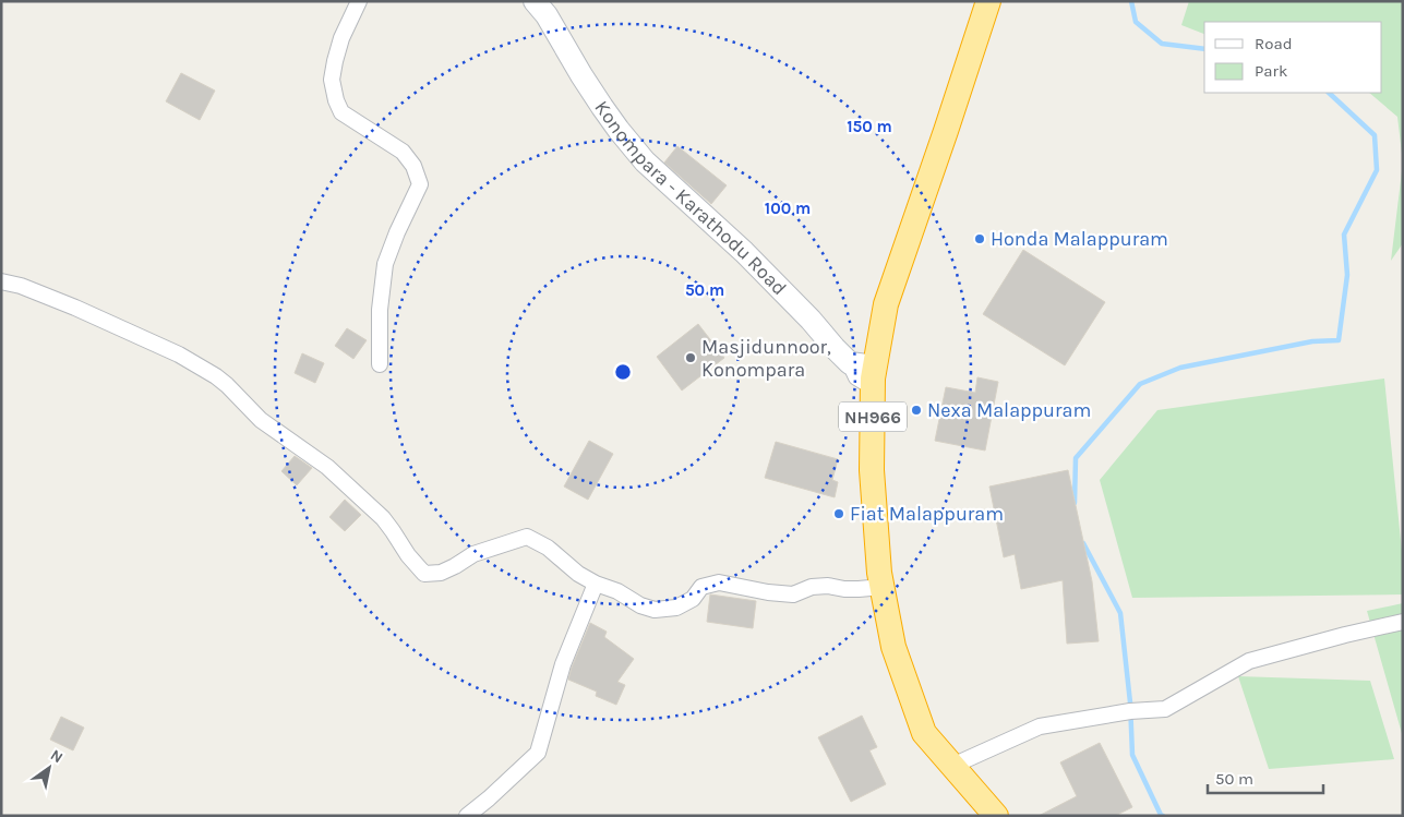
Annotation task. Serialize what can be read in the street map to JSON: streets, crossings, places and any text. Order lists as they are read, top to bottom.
{
  "streets": {
    "highway": ["NH966"],
    "main road": ["Konompara - Karathodu Road"]
  },
  "crossings": [
    ["Konompara - Karathodu Road", "NH966"]
  ],
  "places": [
    "Honda Malappuram",
    "Masjidunnoor, Konompara",
    "Nexa Malappuram",
    "Fiat Malappuram"
  ],
  "legend": ["Road", "Park"],
  "scale_bar": "50 m",
  "north": "top right",
  "rings": ["150 m", "100 m", "50 m"]
}
